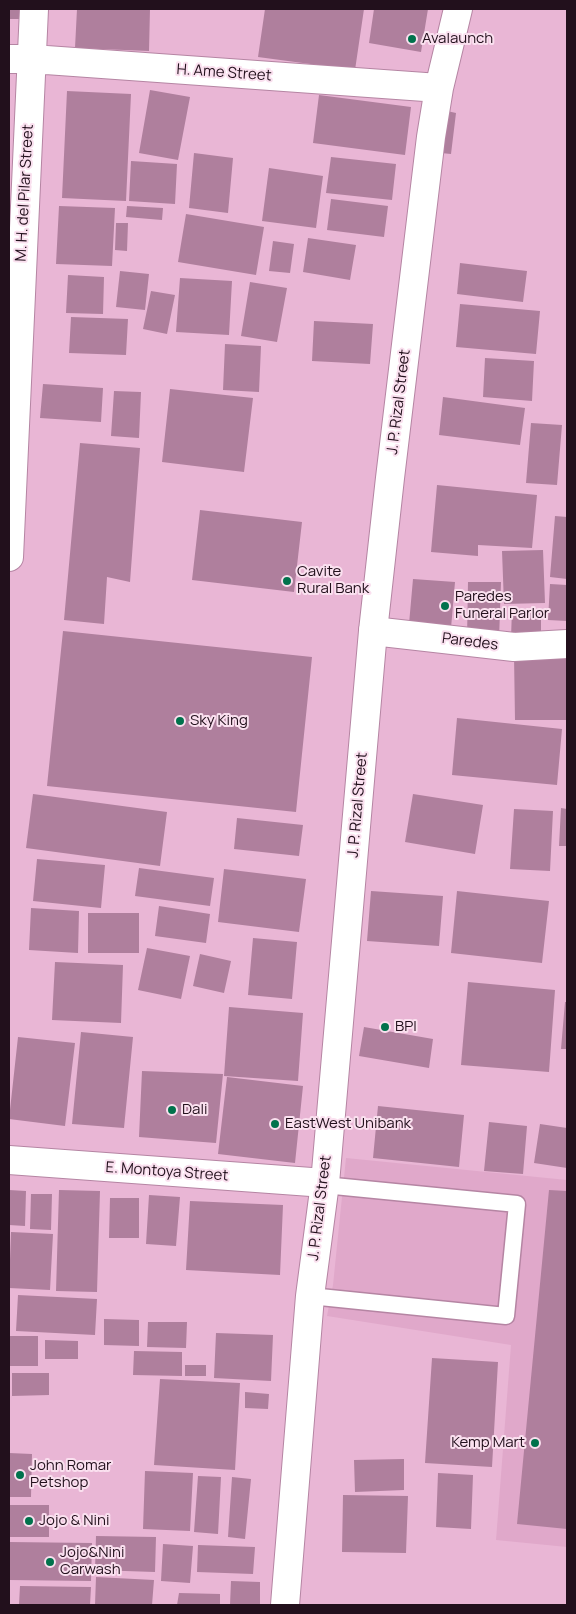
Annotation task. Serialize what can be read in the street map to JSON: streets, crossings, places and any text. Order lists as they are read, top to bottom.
{
  "streets": {
    "main road": [
      "H. Ame Street",
      "M. H. del Pilar Street",
      "J. P. Rizal Street",
      "Paredes",
      "E. Montoya Street"
    ]
  },
  "crossings": [
    ["H. Ame Street", "M. H. del Pilar Street"],
    ["H. Ame Street", "J. P. Rizal Street"],
    ["J. P. Rizal Street", "Paredes"],
    ["J. P. Rizal Street", "E. Montoya Street"]
  ],
  "places": [
    "Avalaunch",
    "Cavite Rural Bank",
    "Paredes Funeral Parlor",
    "Sky King",
    "BPI",
    "Dali",
    "EastWest Unibank",
    "Kemp Mart",
    "John Romar Petshop",
    "Jojo & Nini",
    "Jojo&Nini Carwash"
  ]
}
